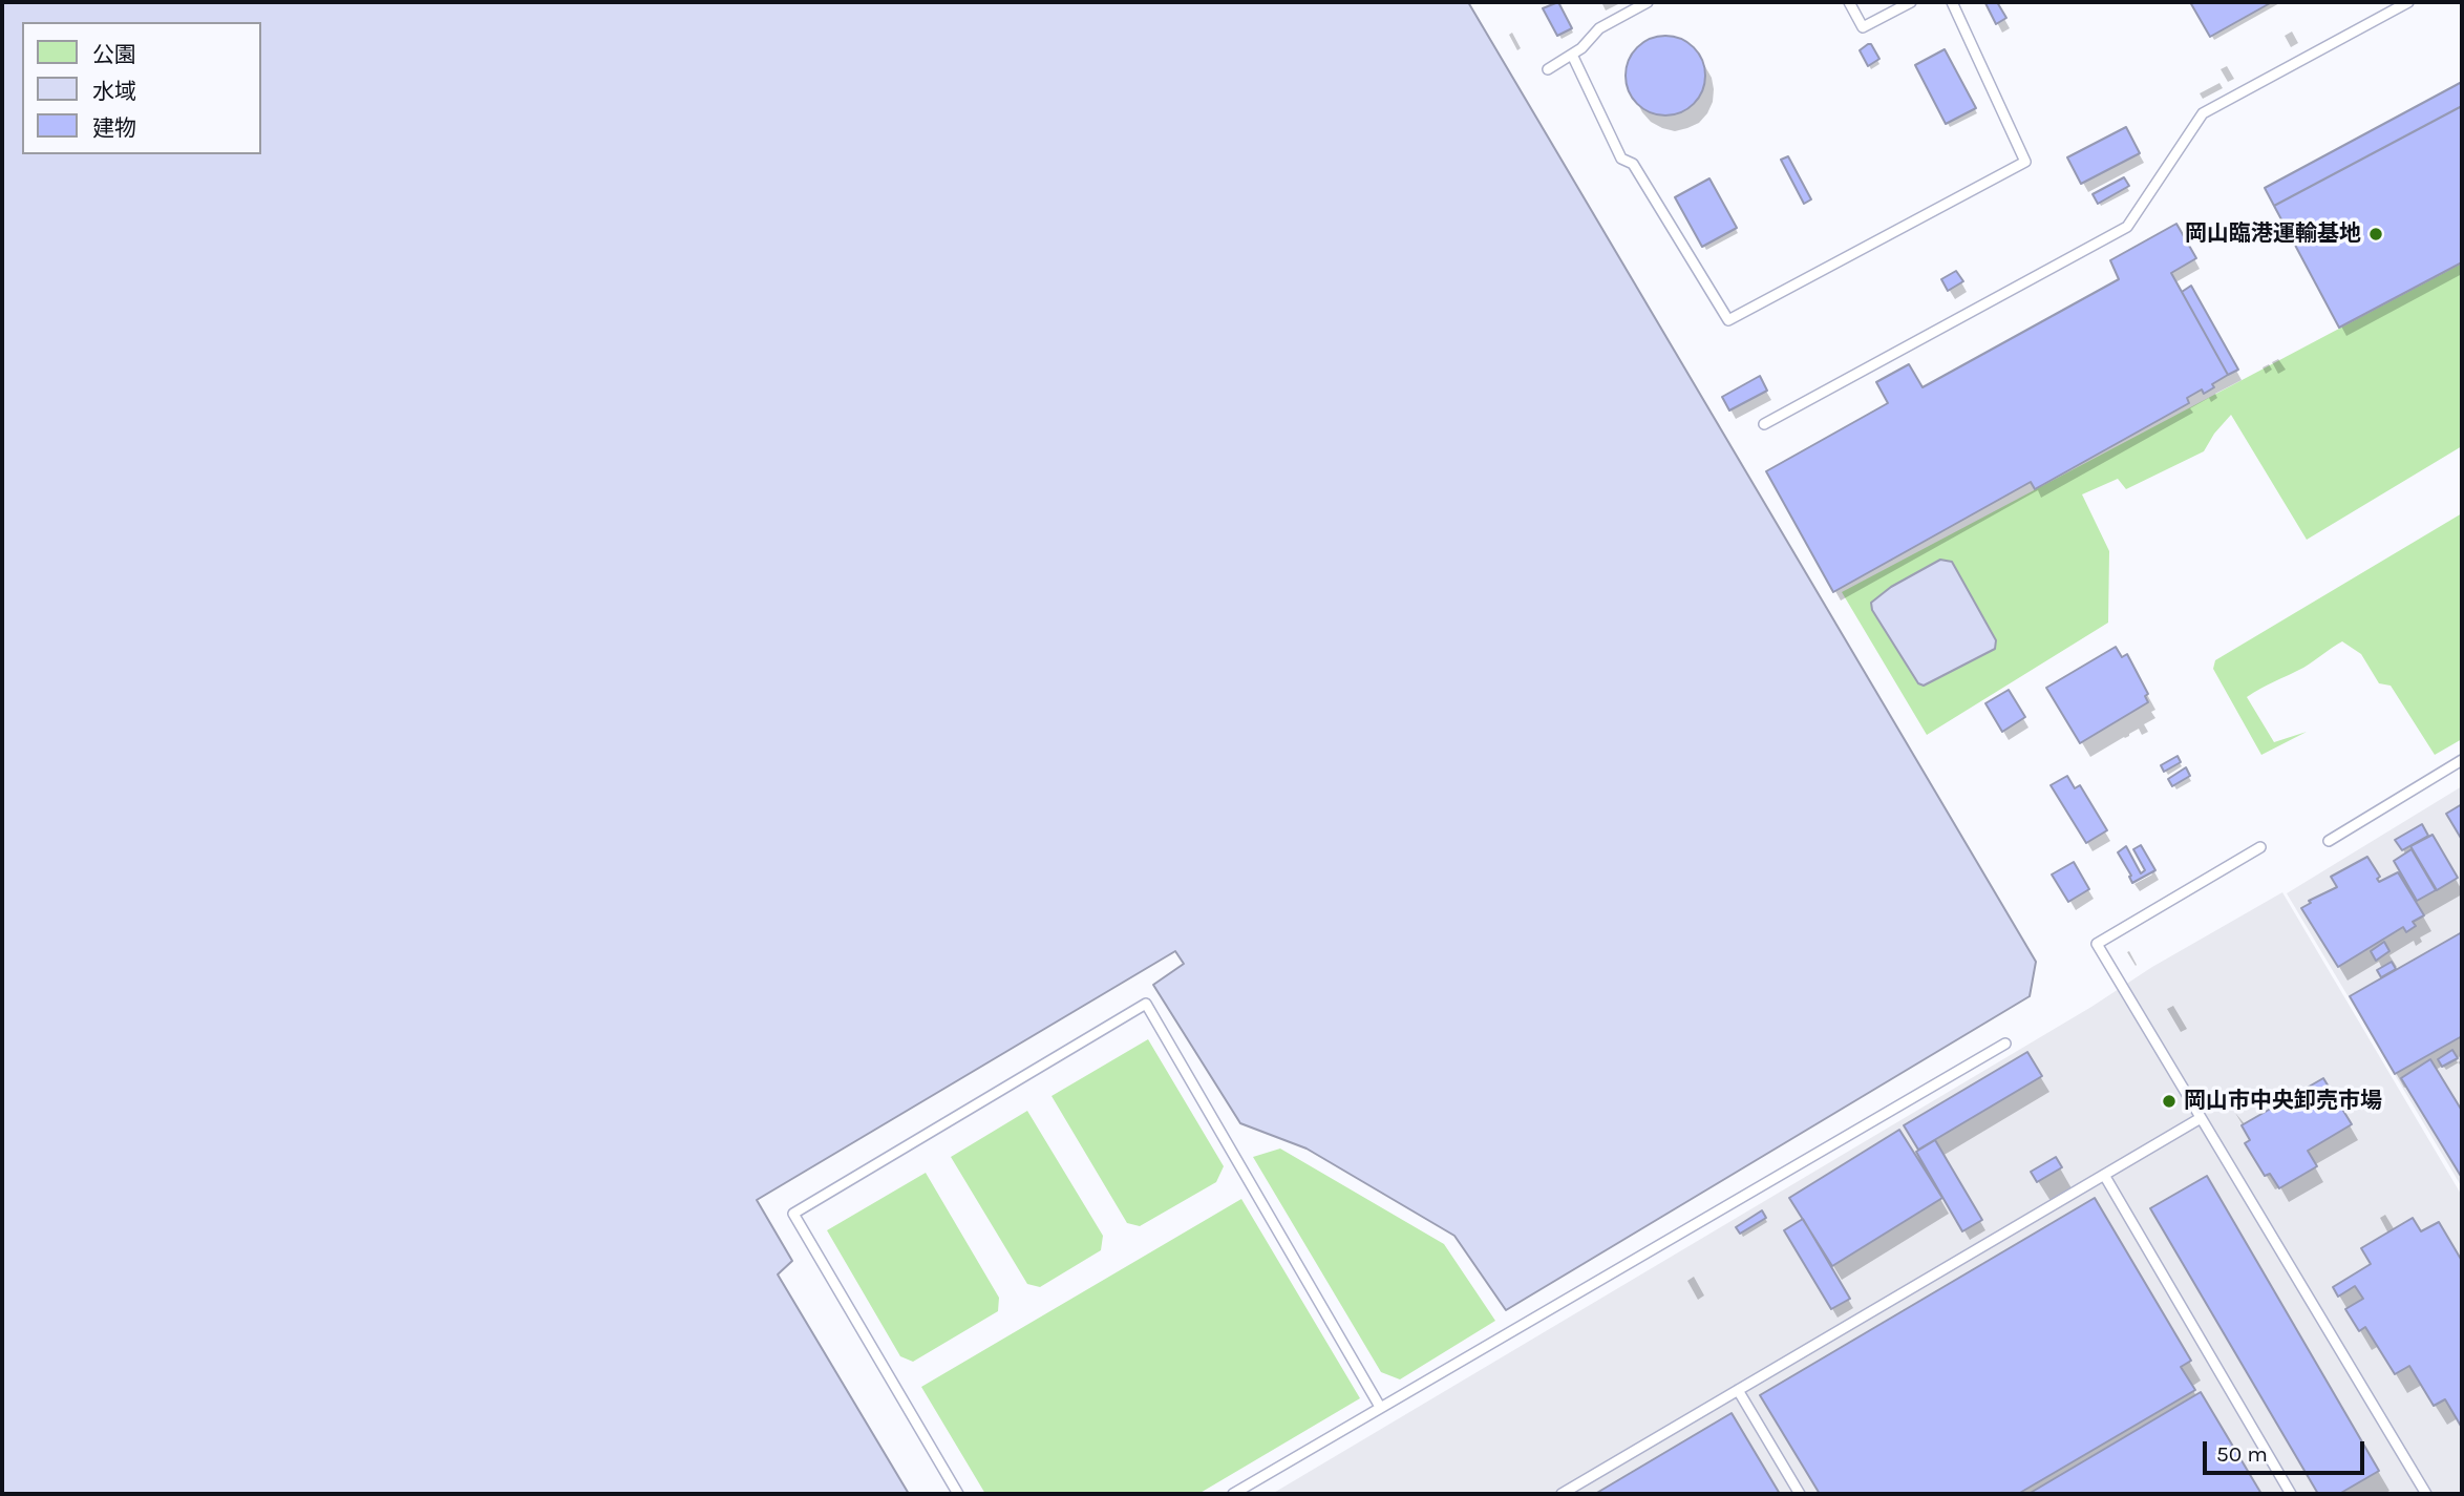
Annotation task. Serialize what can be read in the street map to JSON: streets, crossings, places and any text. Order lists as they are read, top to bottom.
{
  "places": ["岡山臨港運輸基地", "岡山市中央卸売市場"],
  "legend": ["公園", "水域", "建物"],
  "scale_bar": "50 m"
}
